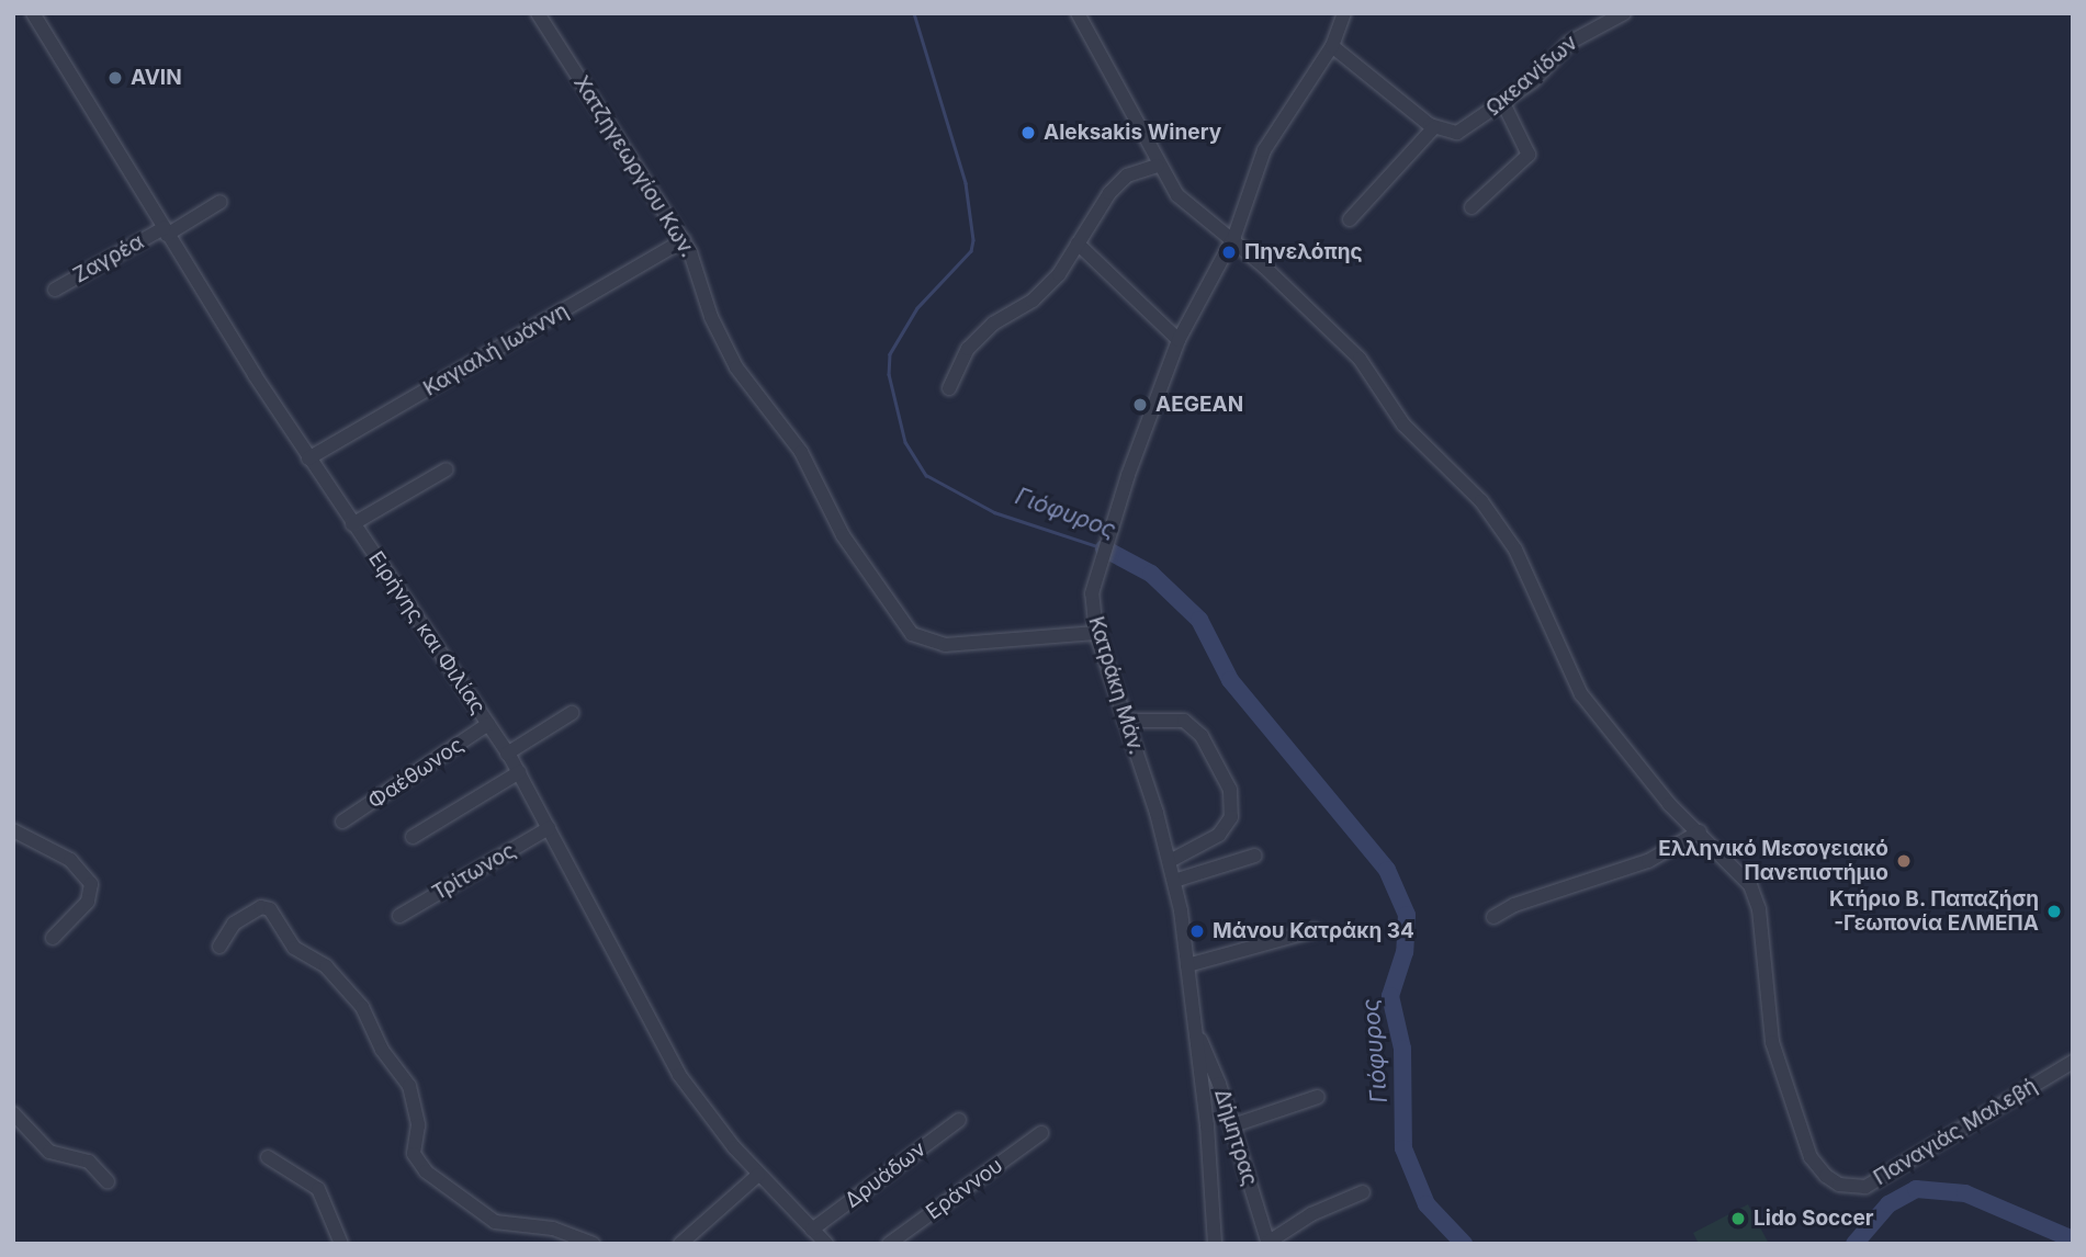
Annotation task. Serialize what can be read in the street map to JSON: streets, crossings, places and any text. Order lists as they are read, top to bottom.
{
  "streets": {
    "street": [
      "Ωκεανίδων",
      "Χατζηγεωργίου Κων.",
      "Ζαγρέα",
      "Καγιαλή Ιωάννη",
      "Ειρήνης και Φιλίας",
      "Κατράκη Μάν.",
      "Φαέθωνος",
      "Τρίτωνος",
      "Παναγιάς Μαλεβή",
      "Δήμητρας",
      "Δρυάδων",
      "Εράννου"
    ]
  },
  "crossings": [
    ["Χατζηγεωργίου Κων.", "Καγιαλή Ιωάννη"],
    ["Χατζηγεωργίου Κων.", "Κατράκη Μάν."],
    ["Ζαγρέα", "Ειρήνης και Φιλίας"],
    ["Καγιαλή Ιωάννη", "Ειρήνης και Φιλίας"],
    ["Ειρήνης και Φιλίας", "Φαέθωνος"],
    ["Ειρήνης και Φιλίας", "Τρίτωνος"],
    ["Ειρήνης και Φιλίας", "Δρυάδων"],
    ["Κατράκη Μάν.", "Παναγιάς Μαλεβή"],
    ["Κατράκη Μάν.", "Δήμητρας"]
  ],
  "water": ["Γιόφυρος"],
  "places": [
    "AVIN",
    "Aleksakis Winery",
    "Πηνελόπης",
    "AEGEAN",
    "Ελληνικό Μεσογειακό Πανεπιστήμιο",
    "Κτήριο Β. Παπαζήση -Γεωπονία ΕΛΜΕΠΑ",
    "Μάνου Κατράκη 34",
    "Lido Soccer"
  ]
}
